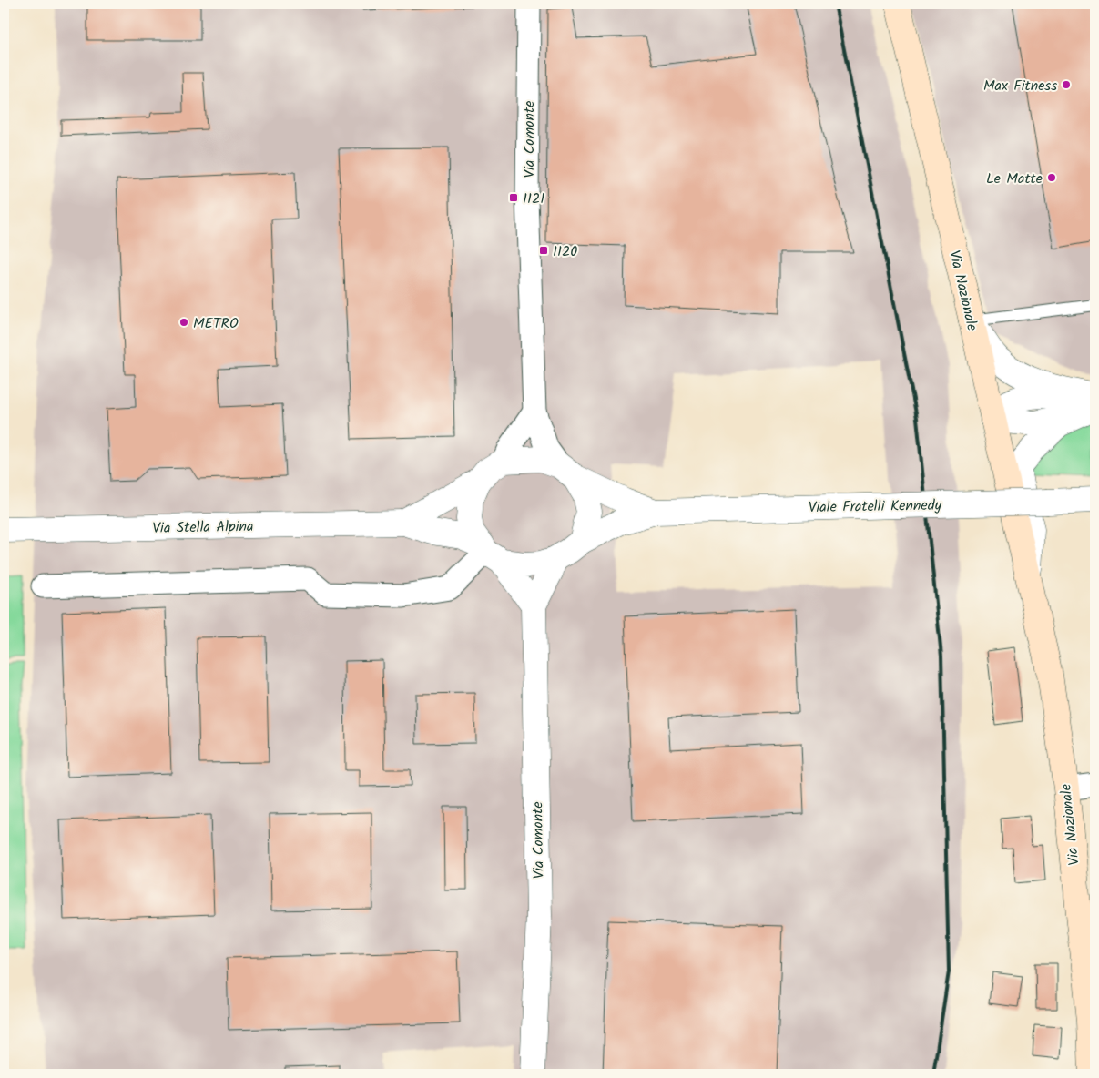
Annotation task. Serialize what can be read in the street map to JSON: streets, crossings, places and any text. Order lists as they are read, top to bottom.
{
  "streets": {
    "main road": ["Via Nazionale"],
    "street": ["Via Comonte", "Viale Fratelli Kennedy", "Via Stella Alpina"]
  },
  "crossings": [
    ["Via Comonte", "Viale Fratelli Kennedy"],
    ["Via Comonte", "Via Stella Alpina"],
    ["Viale Fratelli Kennedy", "Via Stella Alpina"]
  ],
  "places": {
    "other": ["Max Fitness", "Le Matte", "METRO"],
    "transit": ["1121", "1120"]
  }
}
